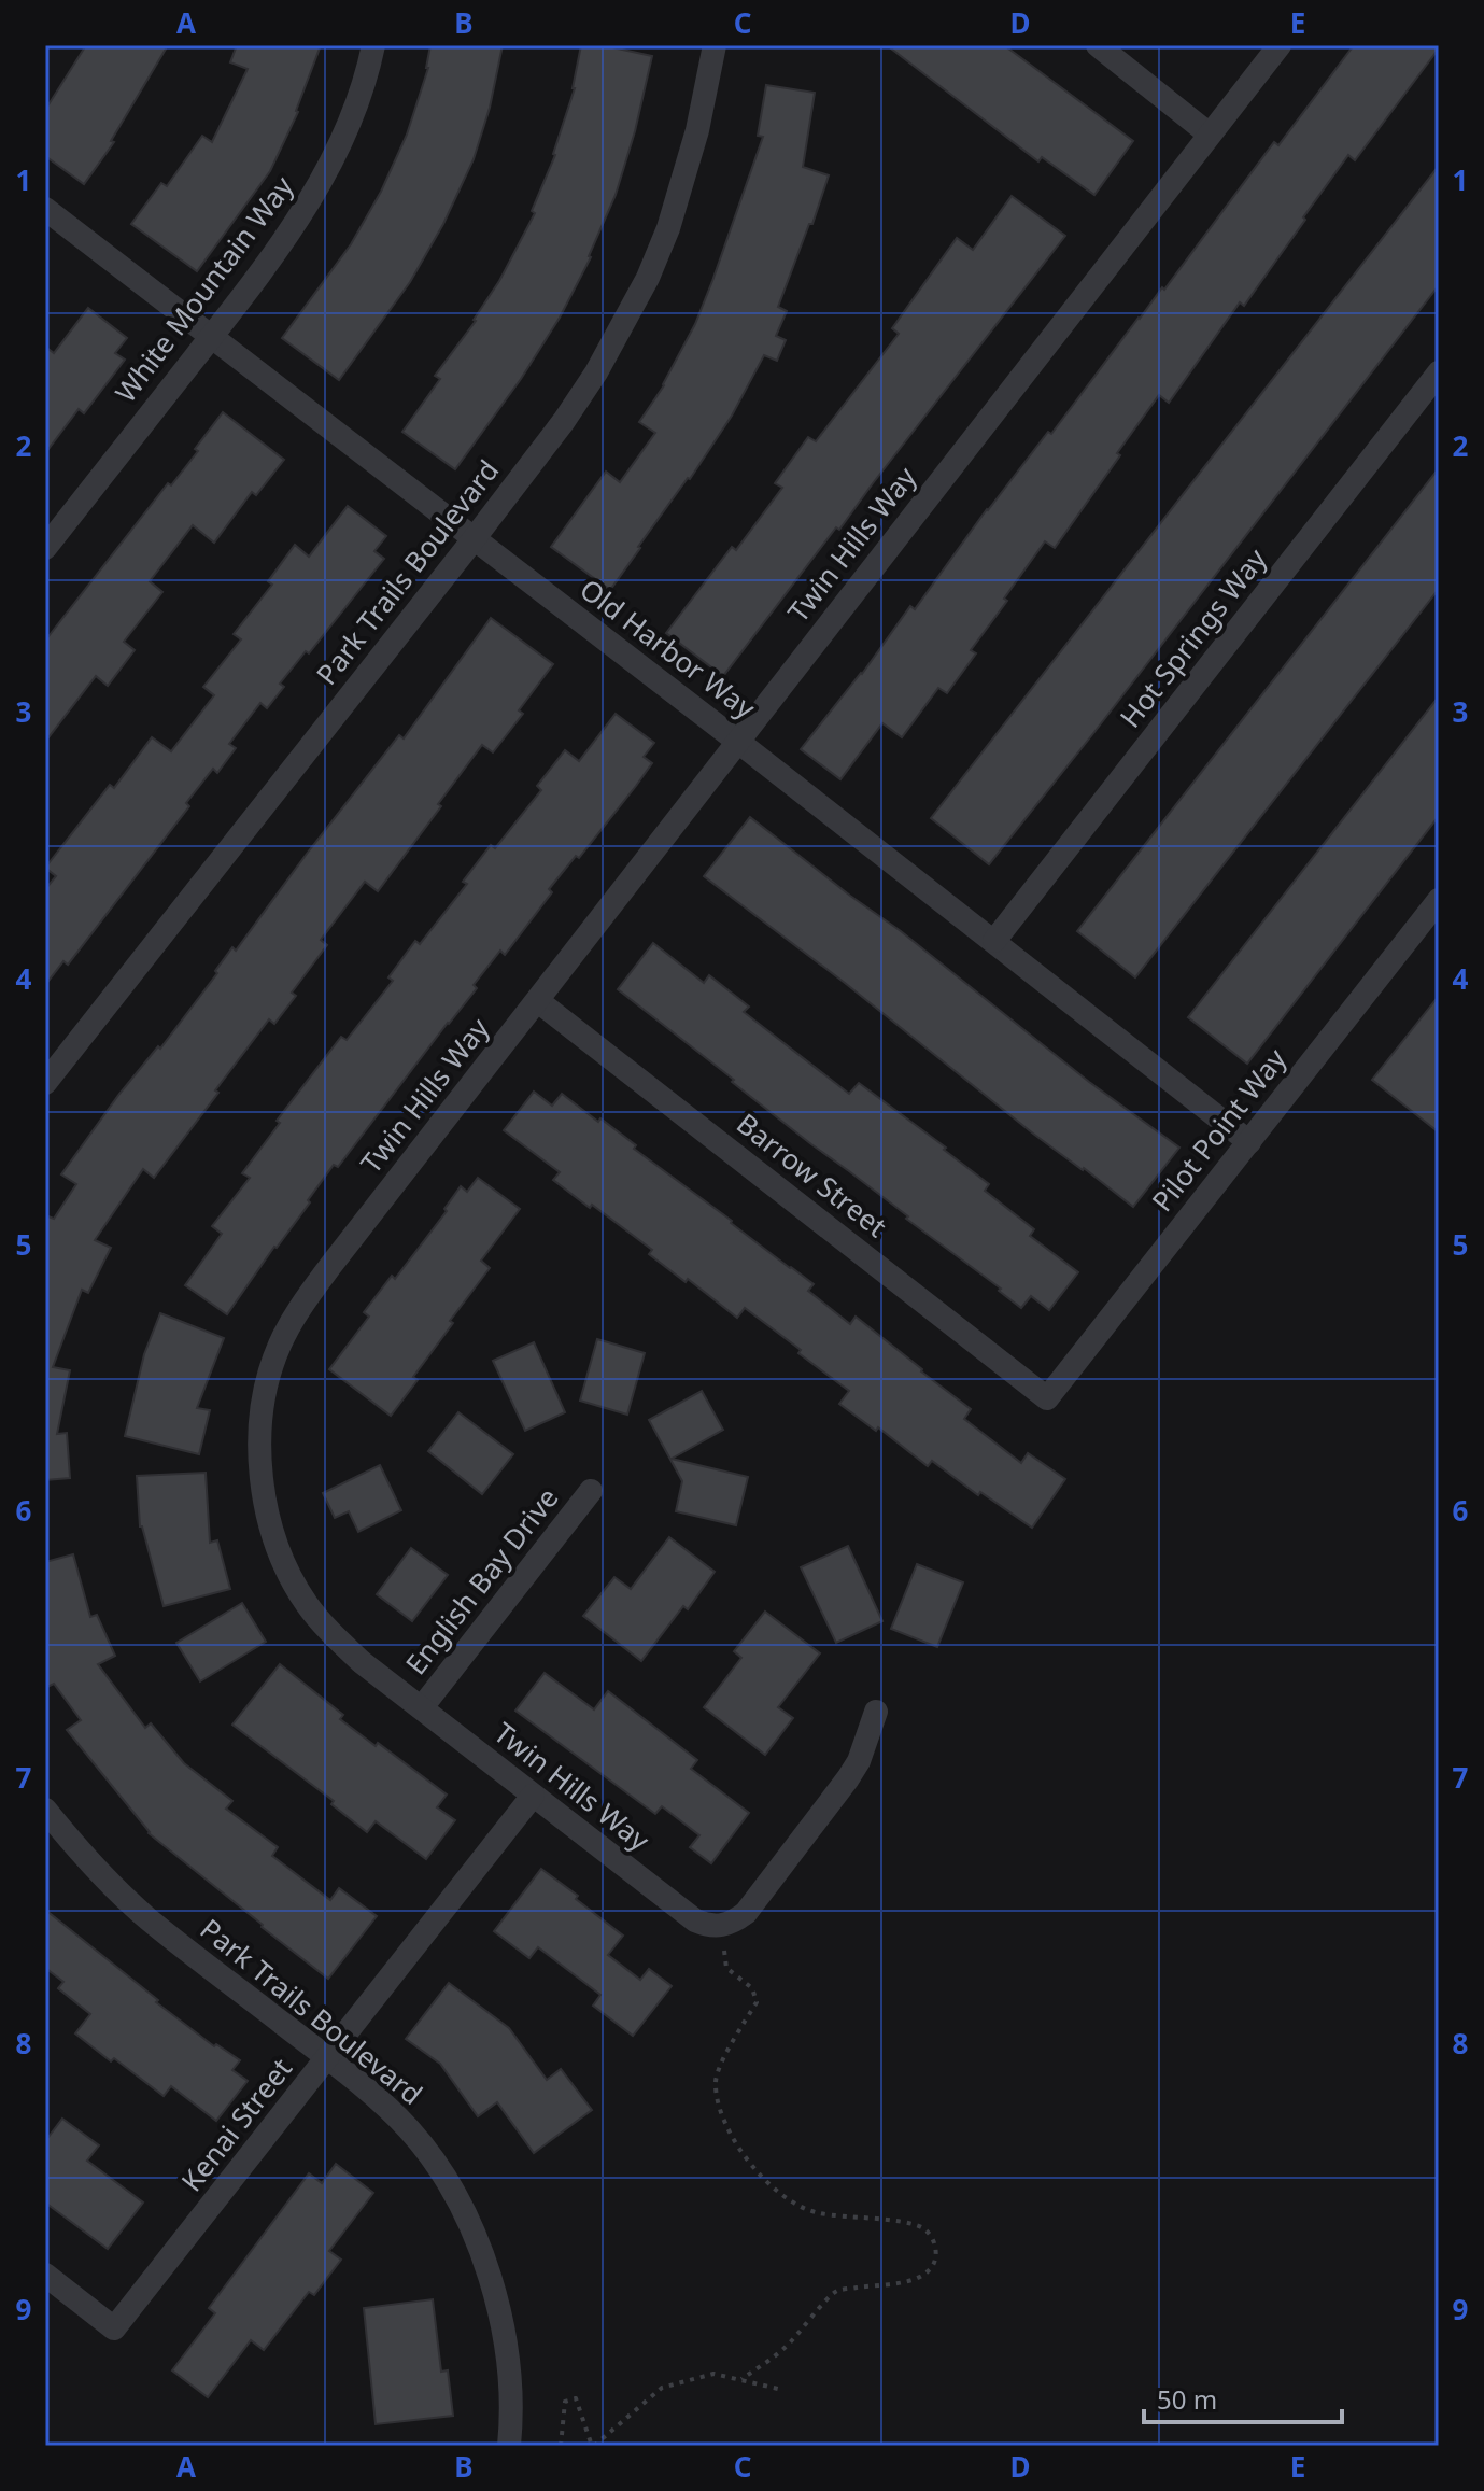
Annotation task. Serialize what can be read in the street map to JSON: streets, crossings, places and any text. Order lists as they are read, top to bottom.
{
  "streets": {
    "street": [
      "White Mountain Way",
      "Twin Hills Way",
      "Park Trails Boulevard",
      "Hot Springs Way",
      "Old Harbor Way",
      "Pilot Point Way",
      "Barrow Street",
      "English Bay Drive",
      "Kenai Street"
    ]
  },
  "crossings": [
    ["White Mountain Way", "Old Harbor Way"],
    ["Twin Hills Way", "Old Harbor Way"],
    ["Twin Hills Way", "Barrow Street"],
    ["Twin Hills Way", "English Bay Drive"],
    ["Twin Hills Way", "Kenai Street"],
    ["Park Trails Boulevard", "Old Harbor Way"],
    ["Park Trails Boulevard", "Kenai Street"],
    ["Hot Springs Way", "Old Harbor Way"],
    ["Old Harbor Way", "Pilot Point Way"],
    ["Pilot Point Way", "Barrow Street"]
  ],
  "scale_bar": "50 m",
  "grid": {
    "columns": [
      "A",
      "B",
      "C",
      "D",
      "E"
    ],
    "rows": [
      "1",
      "2",
      "3",
      "4",
      "5",
      "6",
      "7",
      "8",
      "9"
    ]
  }
}
